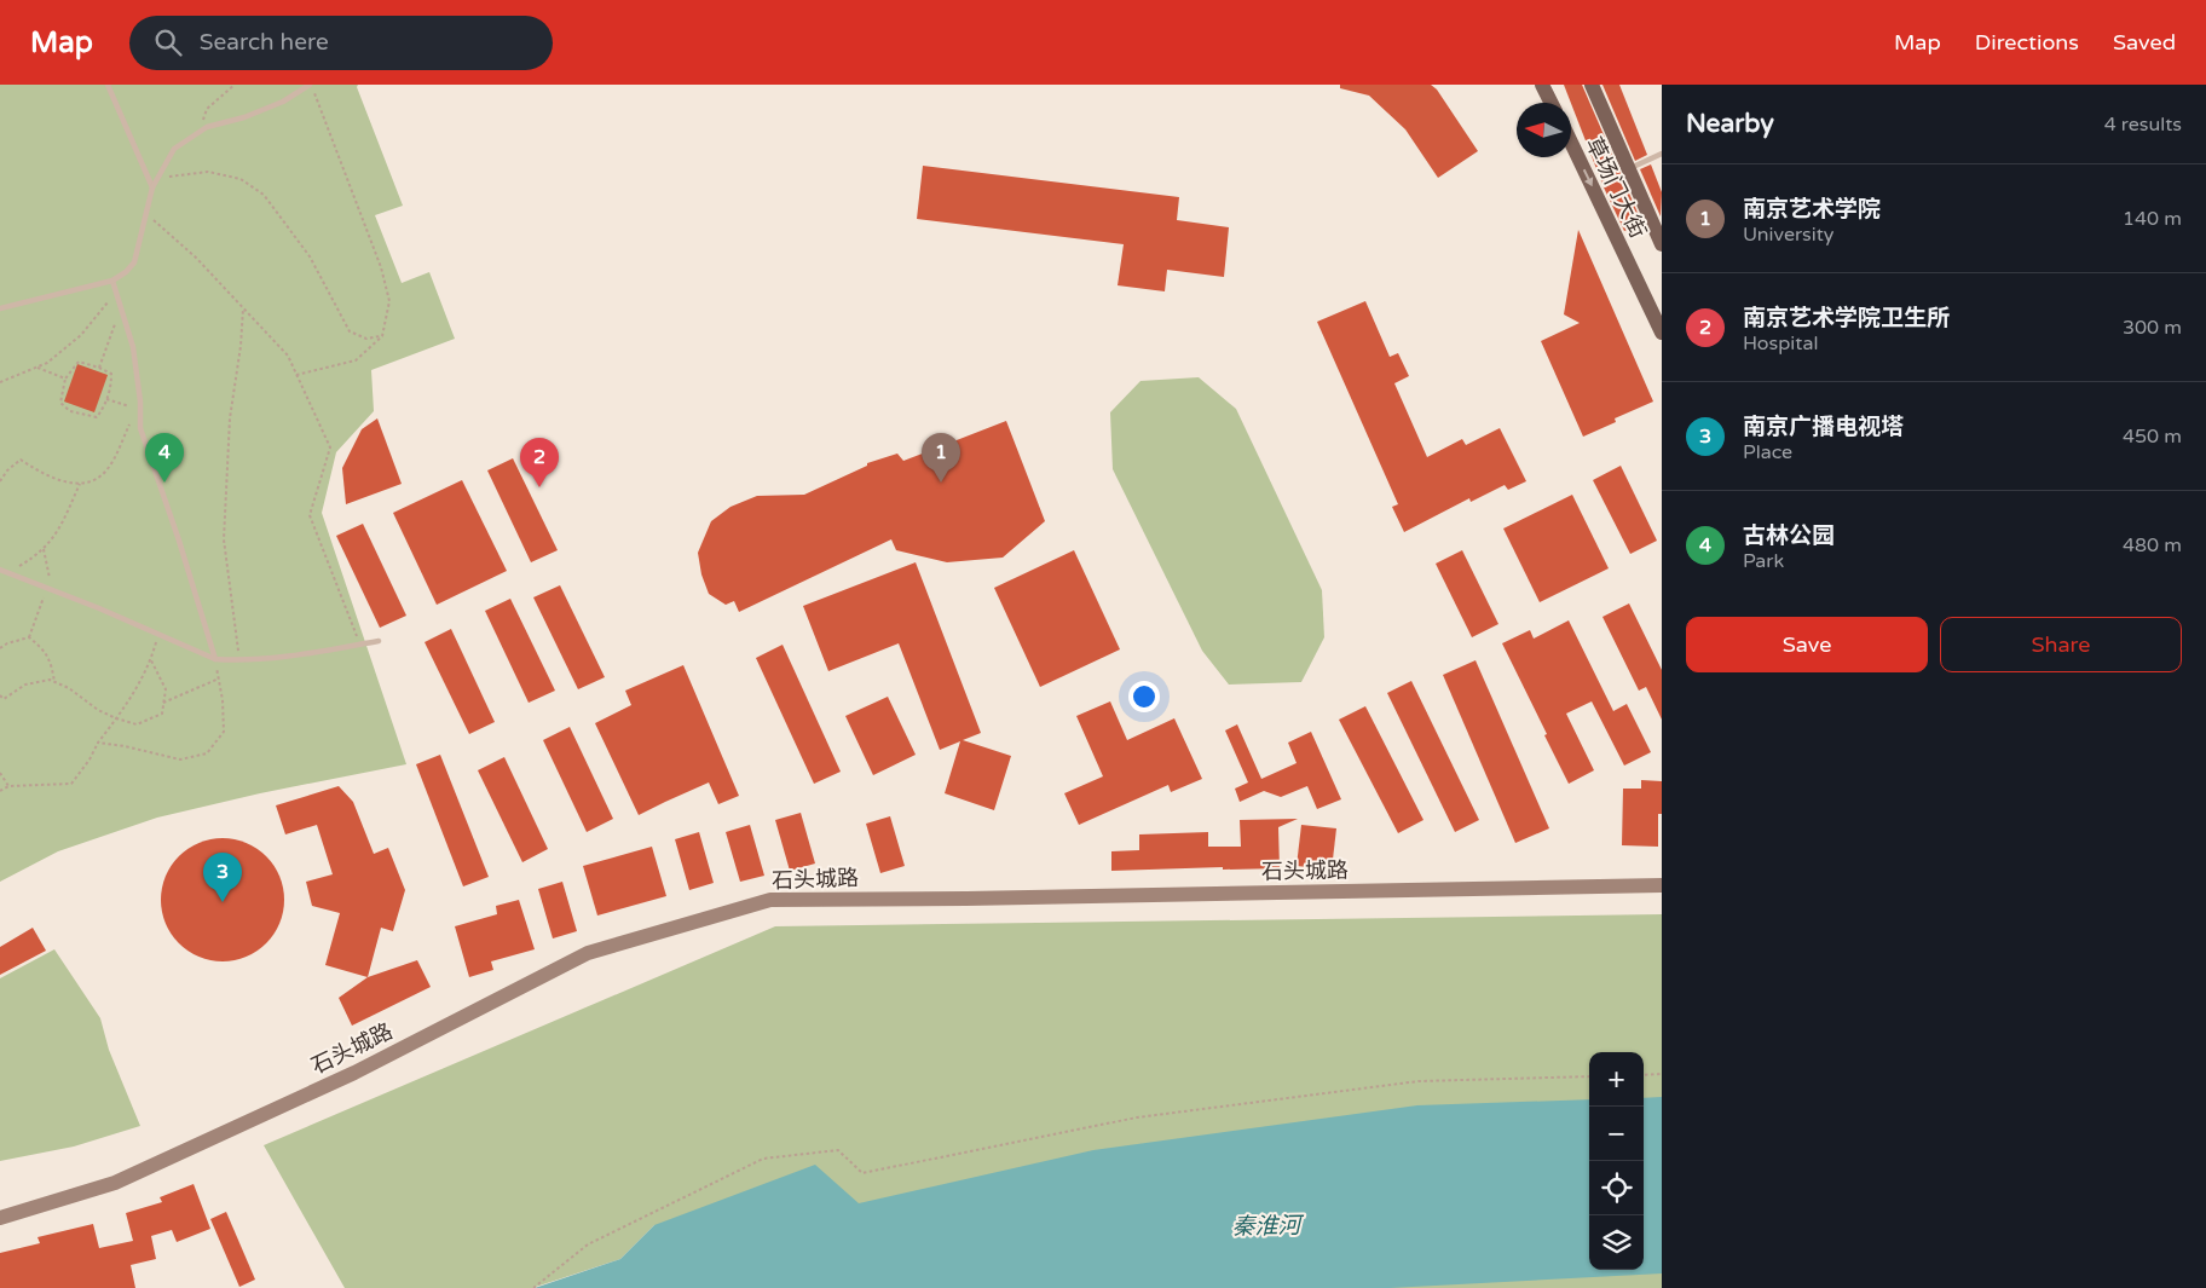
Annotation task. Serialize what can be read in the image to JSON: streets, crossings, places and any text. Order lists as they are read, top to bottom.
{
  "streets": {
    "main road": ["草场门大街"],
    "street": ["石头城路"]
  },
  "water": ["秦淮河"],
  "north": "left",
  "page": {
    "header": "Map",
    "search": "Search here",
    "nav": ["Map", "Directions", "Saved"],
    "heading": ["Nearby", "4 results"],
    "list": [
      {
        "mark": "1",
        "name": "南京艺术学院",
        "note": "University",
        "value": "140 m"
      },
      {
        "mark": "2",
        "name": "南京艺术学院卫生所",
        "note": "Hospital",
        "value": "300 m"
      },
      {
        "mark": "3",
        "name": "南京广播电视塔",
        "note": "Place",
        "value": "450 m"
      },
      {
        "mark": "4",
        "name": "古林公园",
        "note": "Park",
        "value": "480 m"
      }
    ],
    "pins": [
      "1",
      "4",
      "2",
      "3"
    ],
    "buttons": ["Save", "Share"],
    "map_buttons": ["+", "−"]
  }
}
